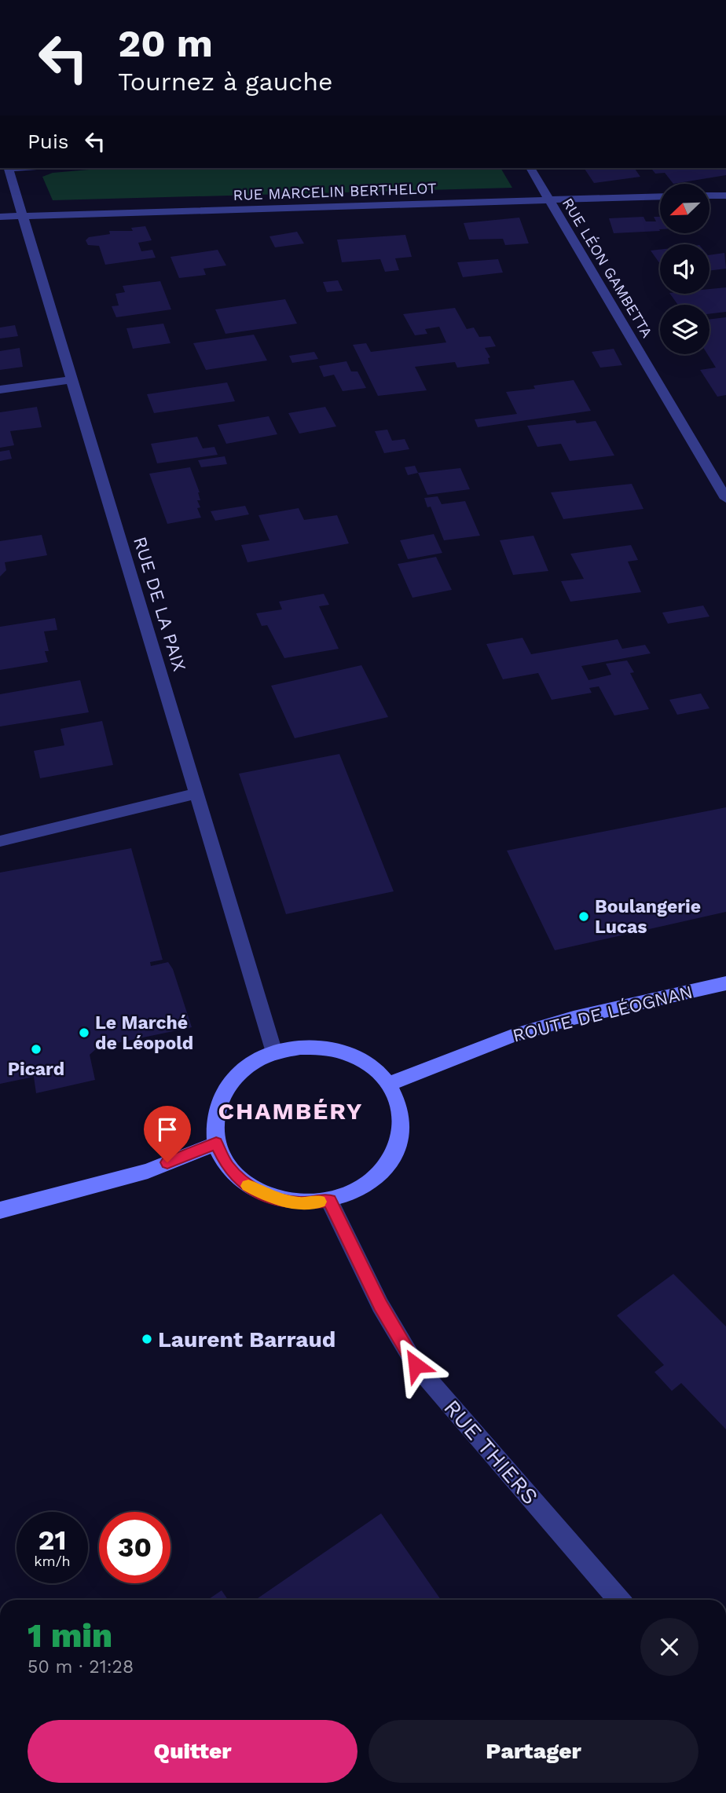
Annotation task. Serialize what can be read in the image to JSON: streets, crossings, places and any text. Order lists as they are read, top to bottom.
{
  "streets": {
    "main road": ["ROUTE DE LÉOGNAN"],
    "street": [
      "RUE MARCELIN BERTHELOT",
      "RUE LÉON GAMBETTA",
      "RUE DE LA PAIX",
      "RUE THIERS"
    ]
  },
  "crossings": [
    ["RUE MARCELIN BERTHELOT", "RUE LÉON GAMBETTA"],
    ["RUE MARCELIN BERTHELOT", "RUE DE LA PAIX"],
    ["RUE DE LA PAIX", "ROUTE DE LÉOGNAN"],
    ["RUE DE LA PAIX", "RUE THIERS"],
    ["ROUTE DE LÉOGNAN", "RUE THIERS"]
  ],
  "districts": ["CHAMBÉRY"],
  "places": [
    "Boulangerie Lucas",
    "Le Marché de Léopold",
    "Picard",
    "Laurent Barraud"
  ],
  "north": "bottom left",
  "page": {
    "turn": ["20 m", "Tournez à gauche"],
    "then": "Puis",
    "speed": "21 km/h",
    "limit": "30",
    "heading": ["1 min", "50 m · 21:28"],
    "buttons": ["Quitter", "Partager"]
  }
}
